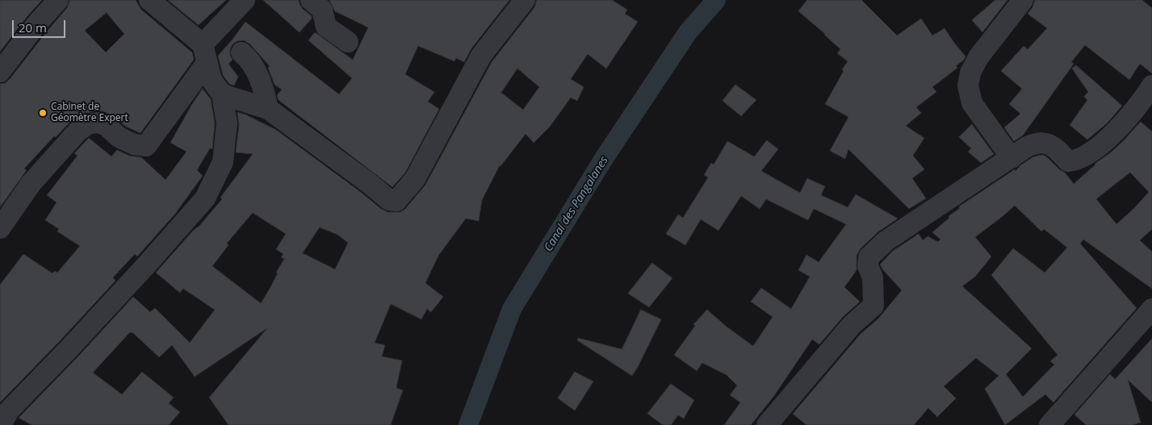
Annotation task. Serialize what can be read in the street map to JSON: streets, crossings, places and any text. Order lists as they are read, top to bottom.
{
  "water": ["Canal des Pangalanes"],
  "places": ["Cabinet de Géomètre Expert"],
  "scale_bar": "20 m"
}
